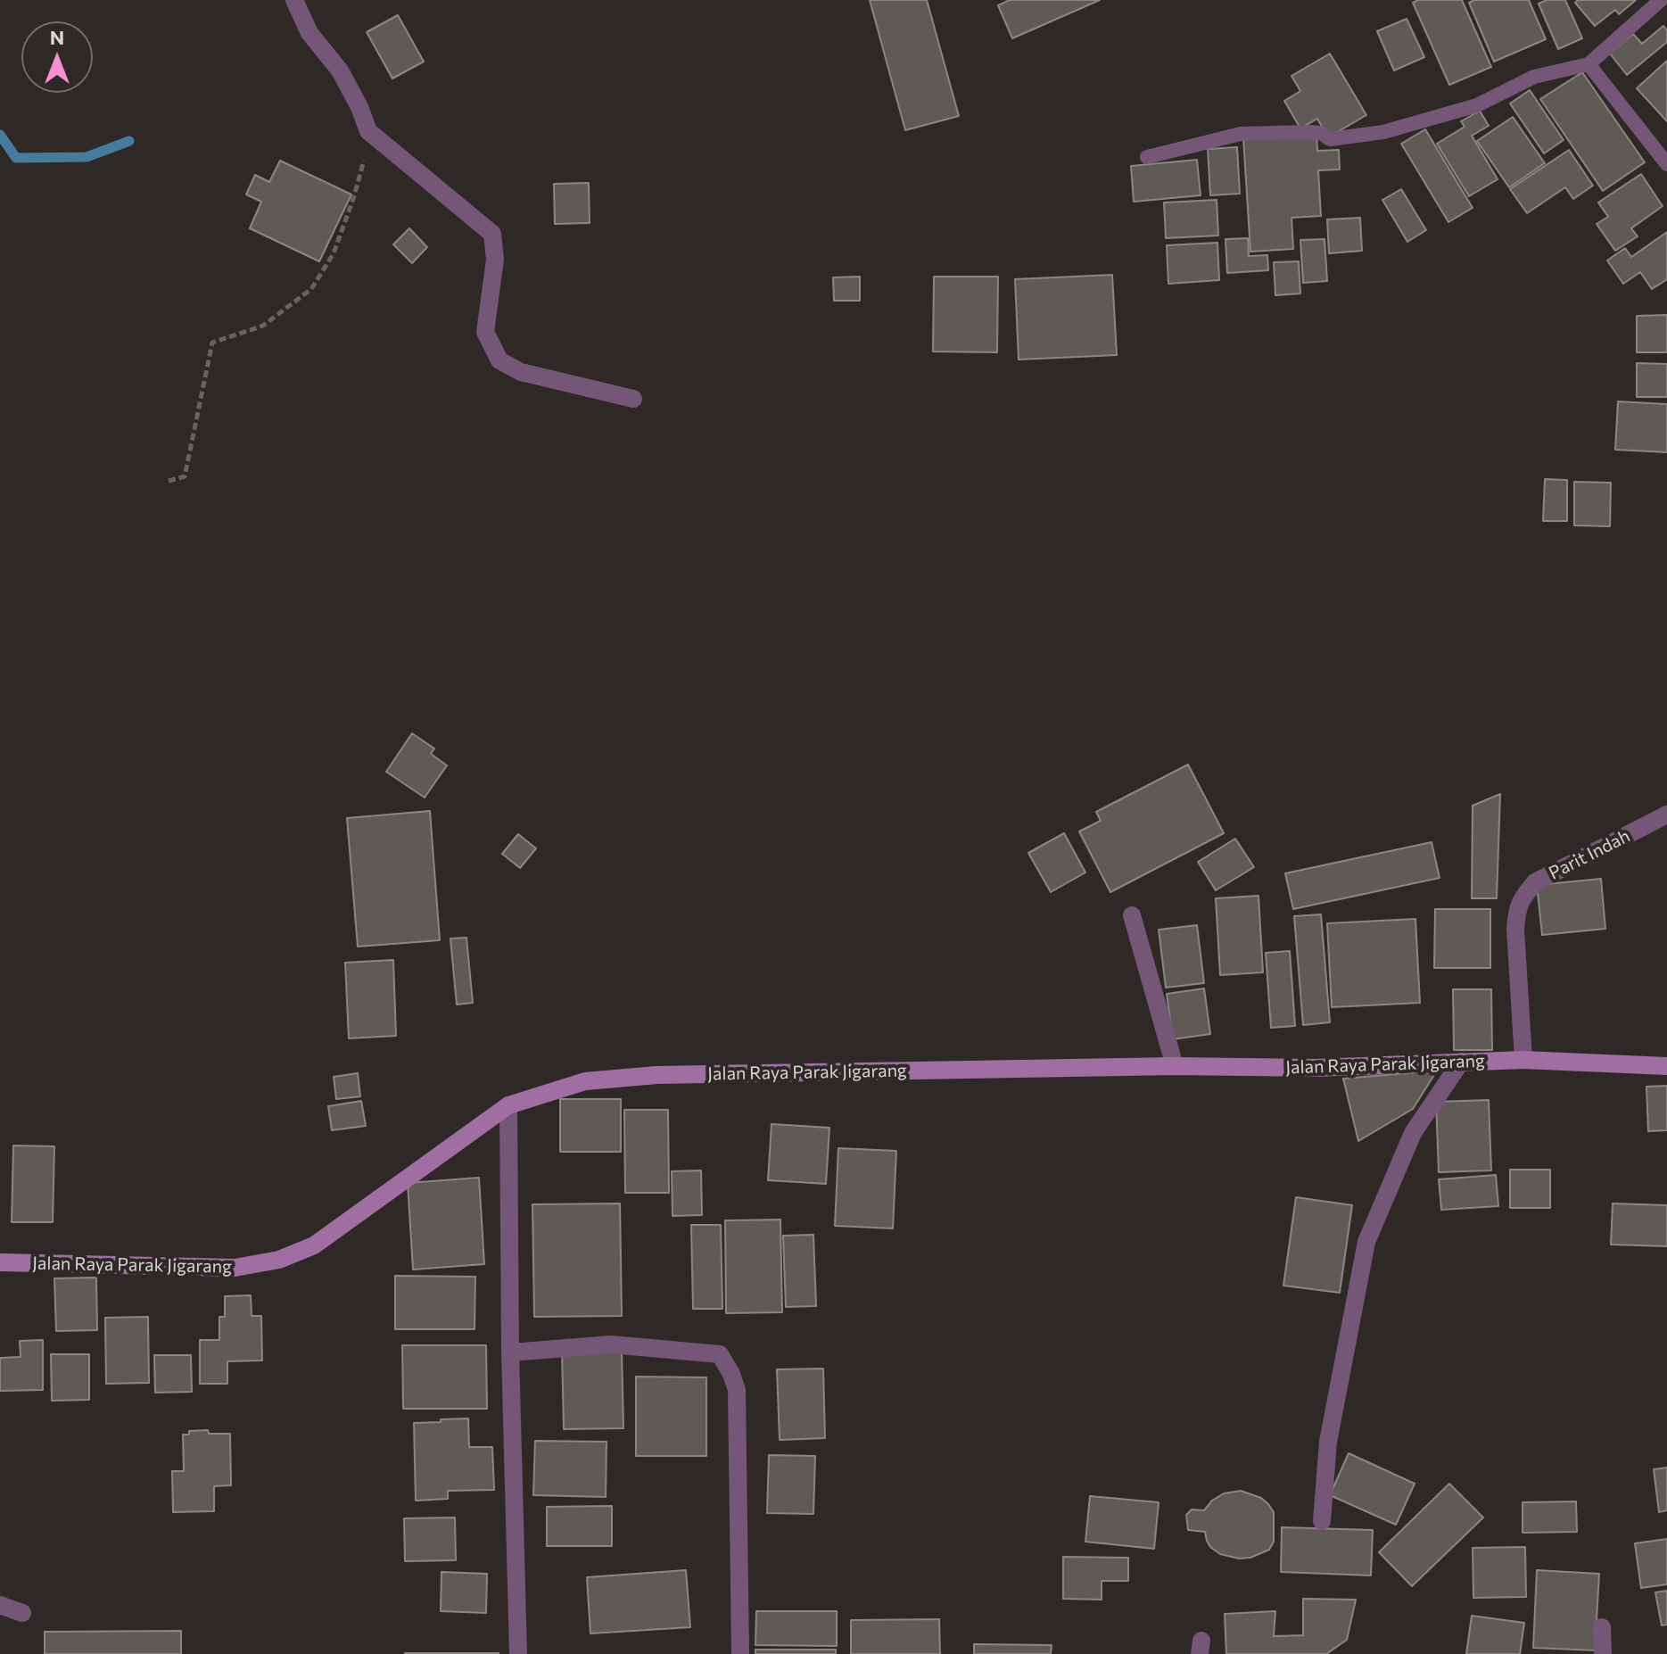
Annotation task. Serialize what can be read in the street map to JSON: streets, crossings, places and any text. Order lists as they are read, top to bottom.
{
  "streets": {
    "street": ["Parit Indah", "Jalan Raya Parak Jigarang"]
  },
  "crossings": [
    ["Parit Indah", "Jalan Raya Parak Jigarang"]
  ],
  "north": "top"
}
